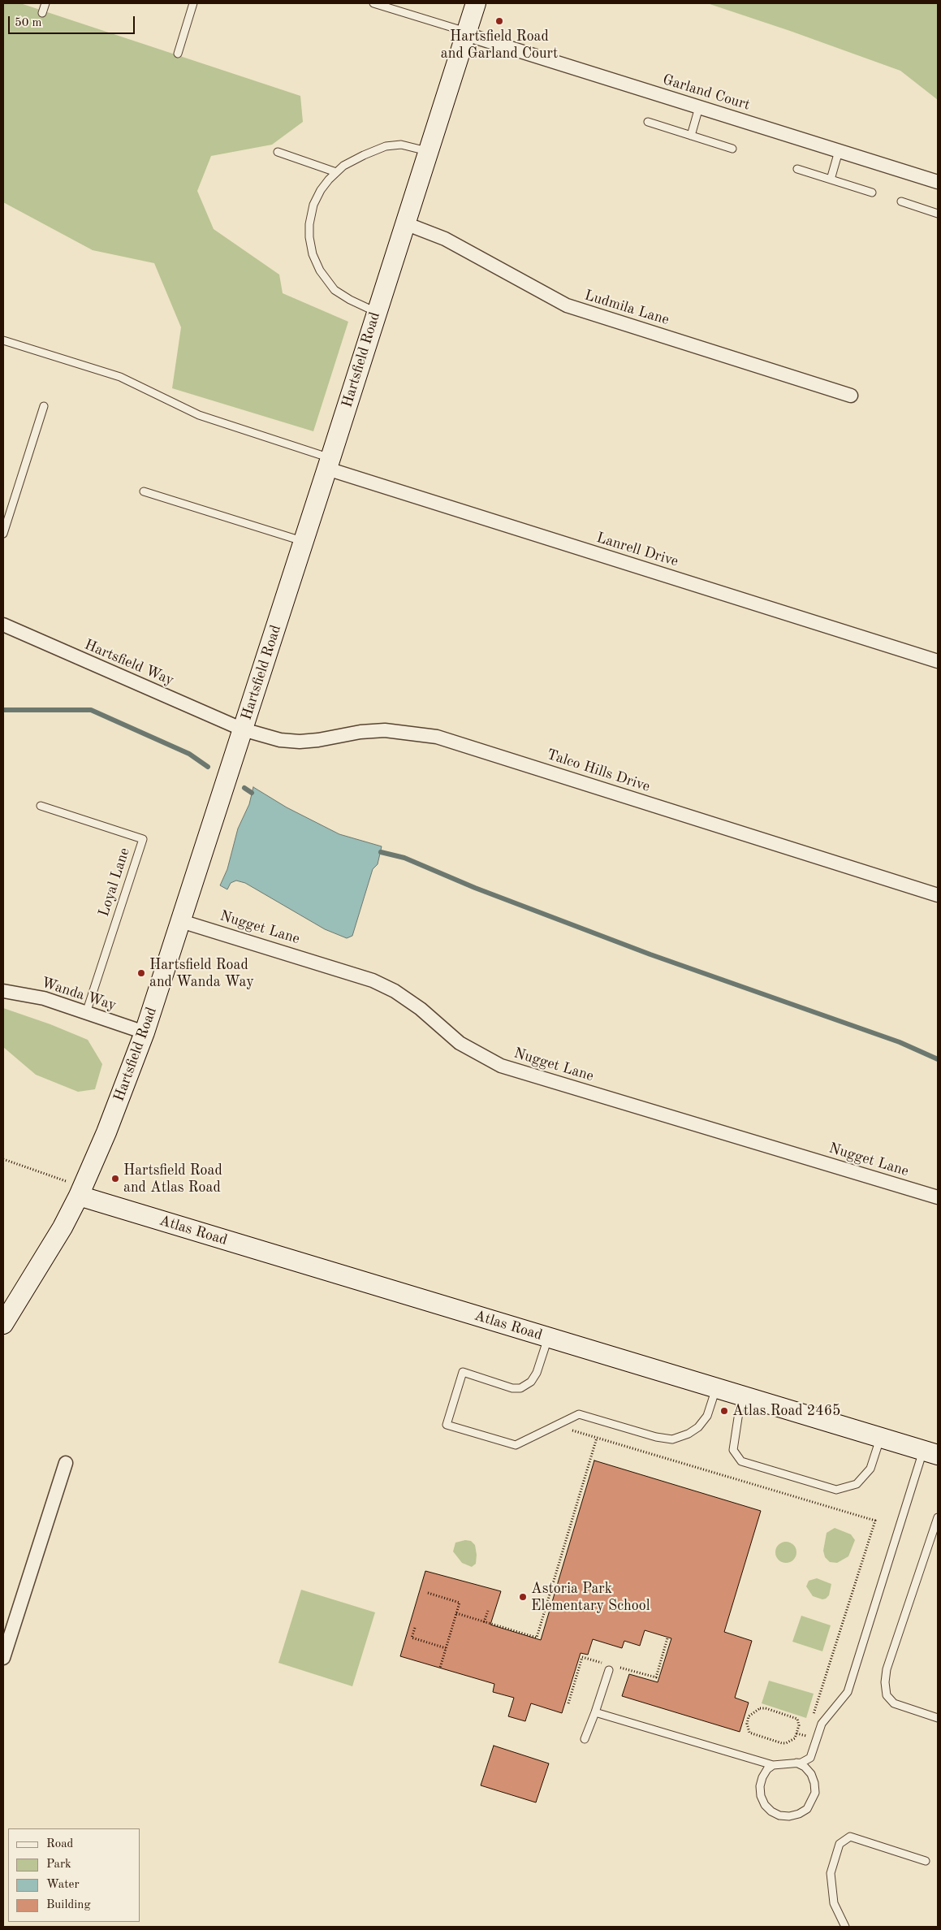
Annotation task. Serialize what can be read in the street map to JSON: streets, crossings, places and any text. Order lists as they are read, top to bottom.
{
  "streets": {
    "street": [
      "Garland Court",
      "Ludmila Lane",
      "Hartsfield Road",
      "Lanrell Drive",
      "Hartsfield Way",
      "Talco Hills Drive",
      "Nugget Lane",
      "Wanda Way",
      "Atlas Road"
    ],
    "lane": ["Loyal Lane"]
  },
  "crossings": [
    ["Garland Court", "Hartsfield Road"],
    ["Ludmila Lane", "Hartsfield Road"],
    ["Hartsfield Road", "Lanrell Drive"],
    ["Hartsfield Road", "Hartsfield Way"],
    ["Hartsfield Road", "Talco Hills Drive"],
    ["Hartsfield Road", "Nugget Lane"],
    ["Hartsfield Road", "Wanda Way"],
    ["Hartsfield Road", "Atlas Road"],
    ["Hartsfield Way", "Talco Hills Drive"],
    ["Loyal Lane", "Wanda Way"]
  ],
  "places": [
    "Hartsfield Road and Garland Court",
    "Hartsfield Road and Wanda Way",
    "Hartsfield Road and Atlas Road",
    "Atlas Road 2465",
    "Astoria Park Elementary School"
  ],
  "legend": [
    "Road",
    "Park",
    "Water",
    "Building"
  ],
  "scale_bar": "50 m"
}
